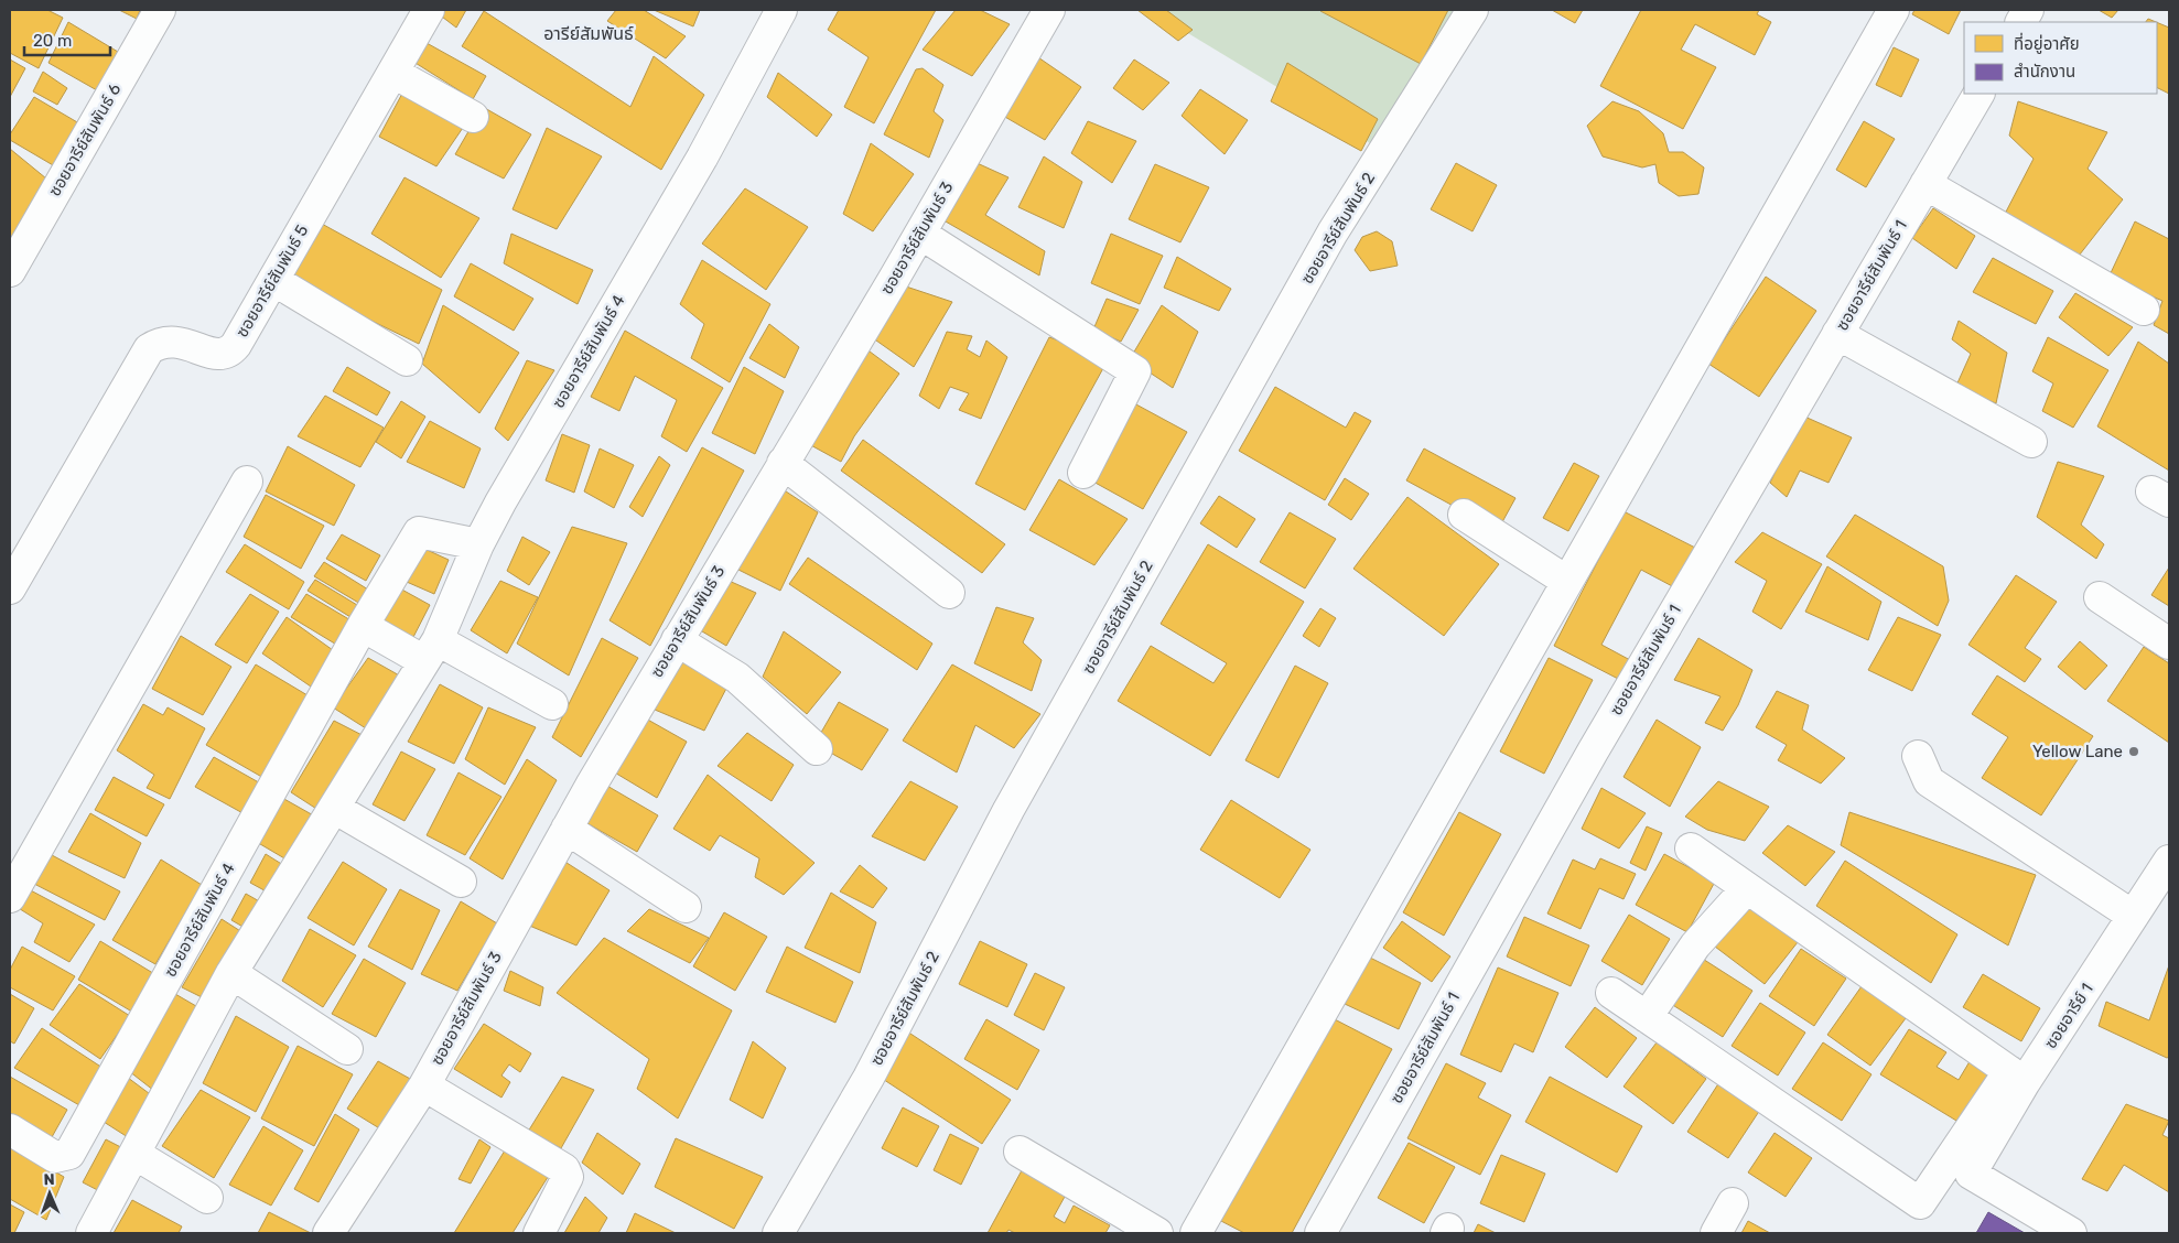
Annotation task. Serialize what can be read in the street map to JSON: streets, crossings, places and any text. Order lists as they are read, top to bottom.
{
  "streets": {
    "street": [
      "ซอยอารีย์สัมพันธ์ 6",
      "ซอยอารีย์สัมพันธ์ 2",
      "ซอยอารีย์สัมพันธ์ 3",
      "ซอยอารีย์สัมพันธ์ 1",
      "ซอยอารีย์สัมพันธ์ 5",
      "ซอยอารีย์สัมพันธ์ 4",
      "ซอยอารีย์ 1"
    ]
  },
  "districts": ["อารีย์สัมพันธ์"],
  "places": ["Yellow Lane"],
  "legend": ["ที่อยู่อาศัย", "สำนักงาน"],
  "scale_bar": "20 m",
  "north": "top"
}
